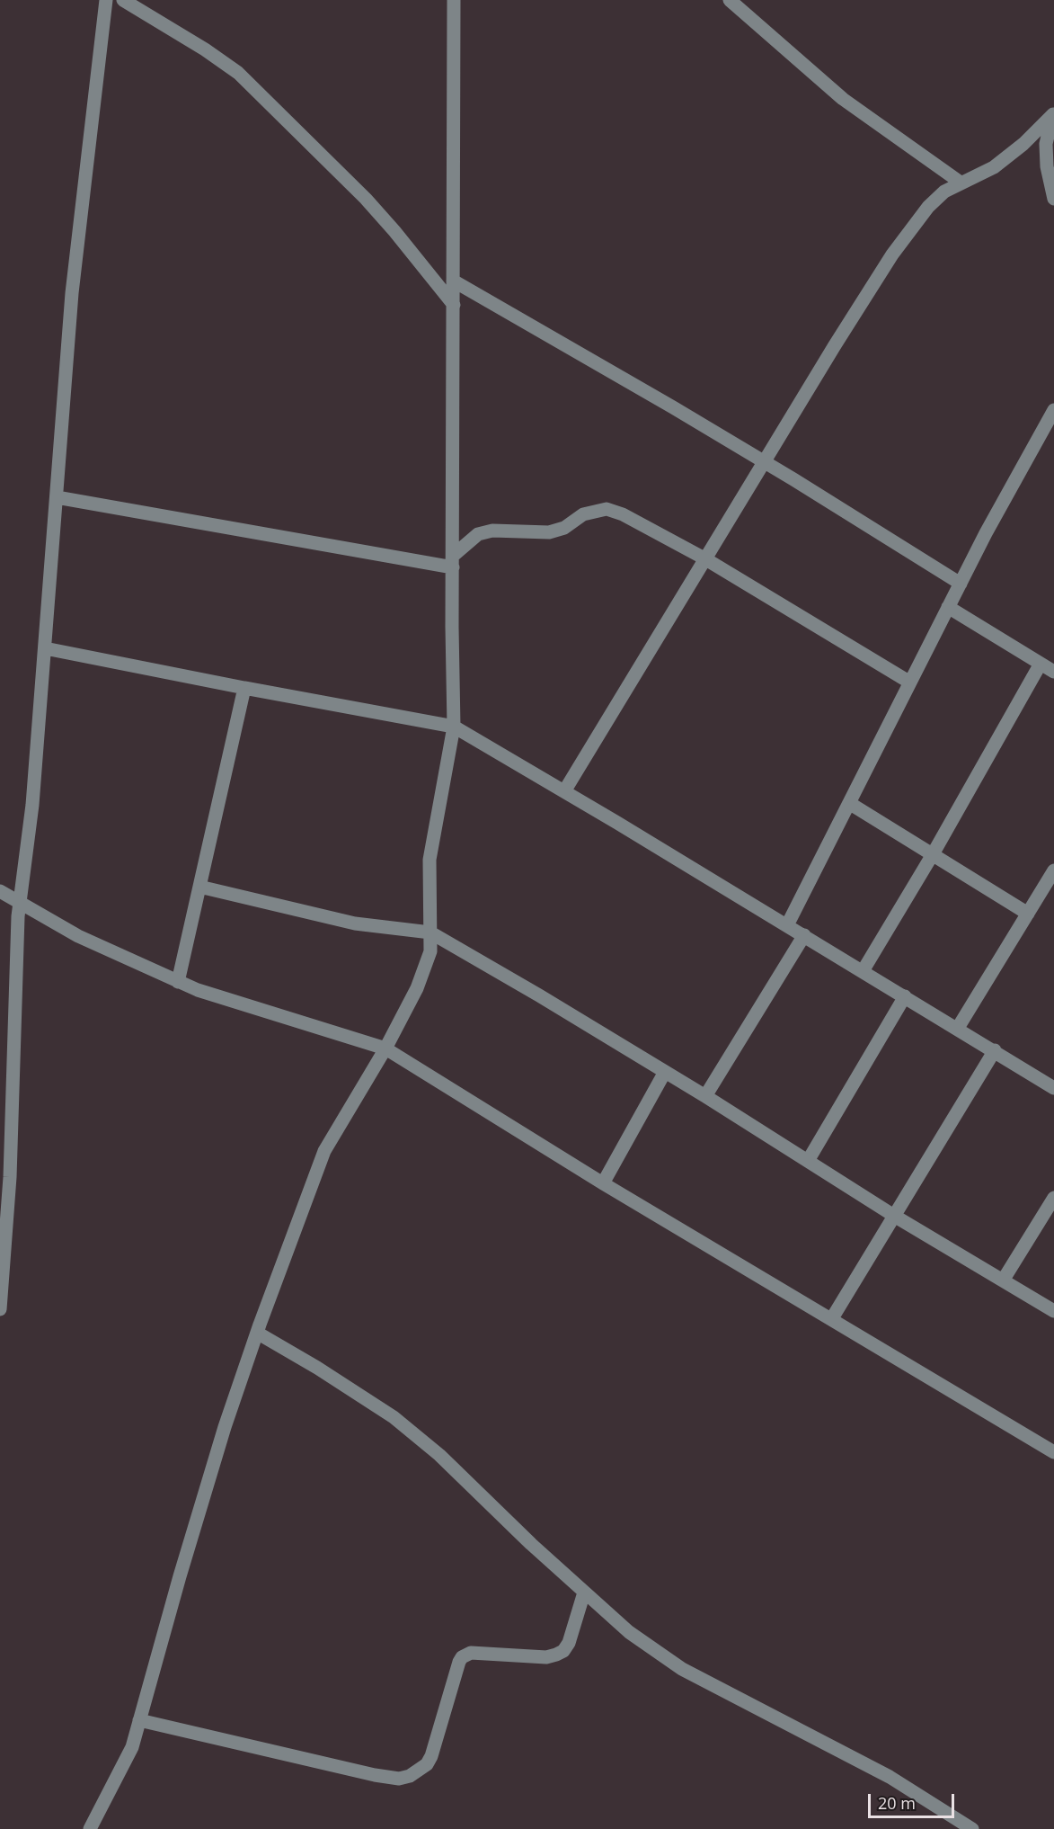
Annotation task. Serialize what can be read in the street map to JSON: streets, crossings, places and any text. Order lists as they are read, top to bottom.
{
  "scale_bar": "20 m"
}
